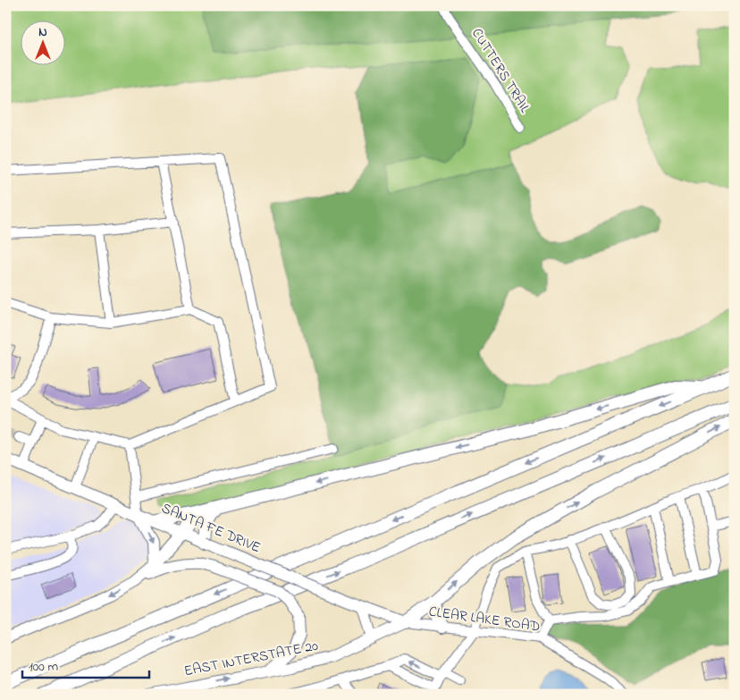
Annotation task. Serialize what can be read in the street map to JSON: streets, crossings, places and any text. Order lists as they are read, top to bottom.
{
  "streets": {
    "main road": ["SANTA FE DRIVE", "EAST INTERSTATE 20"],
    "street": ["CUTTERS TRAIL", "CLEAR LAKE ROAD"]
  },
  "crossings": [
    ["SANTA FE DRIVE", "CLEAR LAKE ROAD"],
    ["SANTA FE DRIVE", "EAST INTERSTATE 20"],
    ["CLEAR LAKE ROAD", "EAST INTERSTATE 20"]
  ],
  "one_way": ["EAST INTERSTATE 20"],
  "scale_bar": "100 m",
  "north": "top"
}
